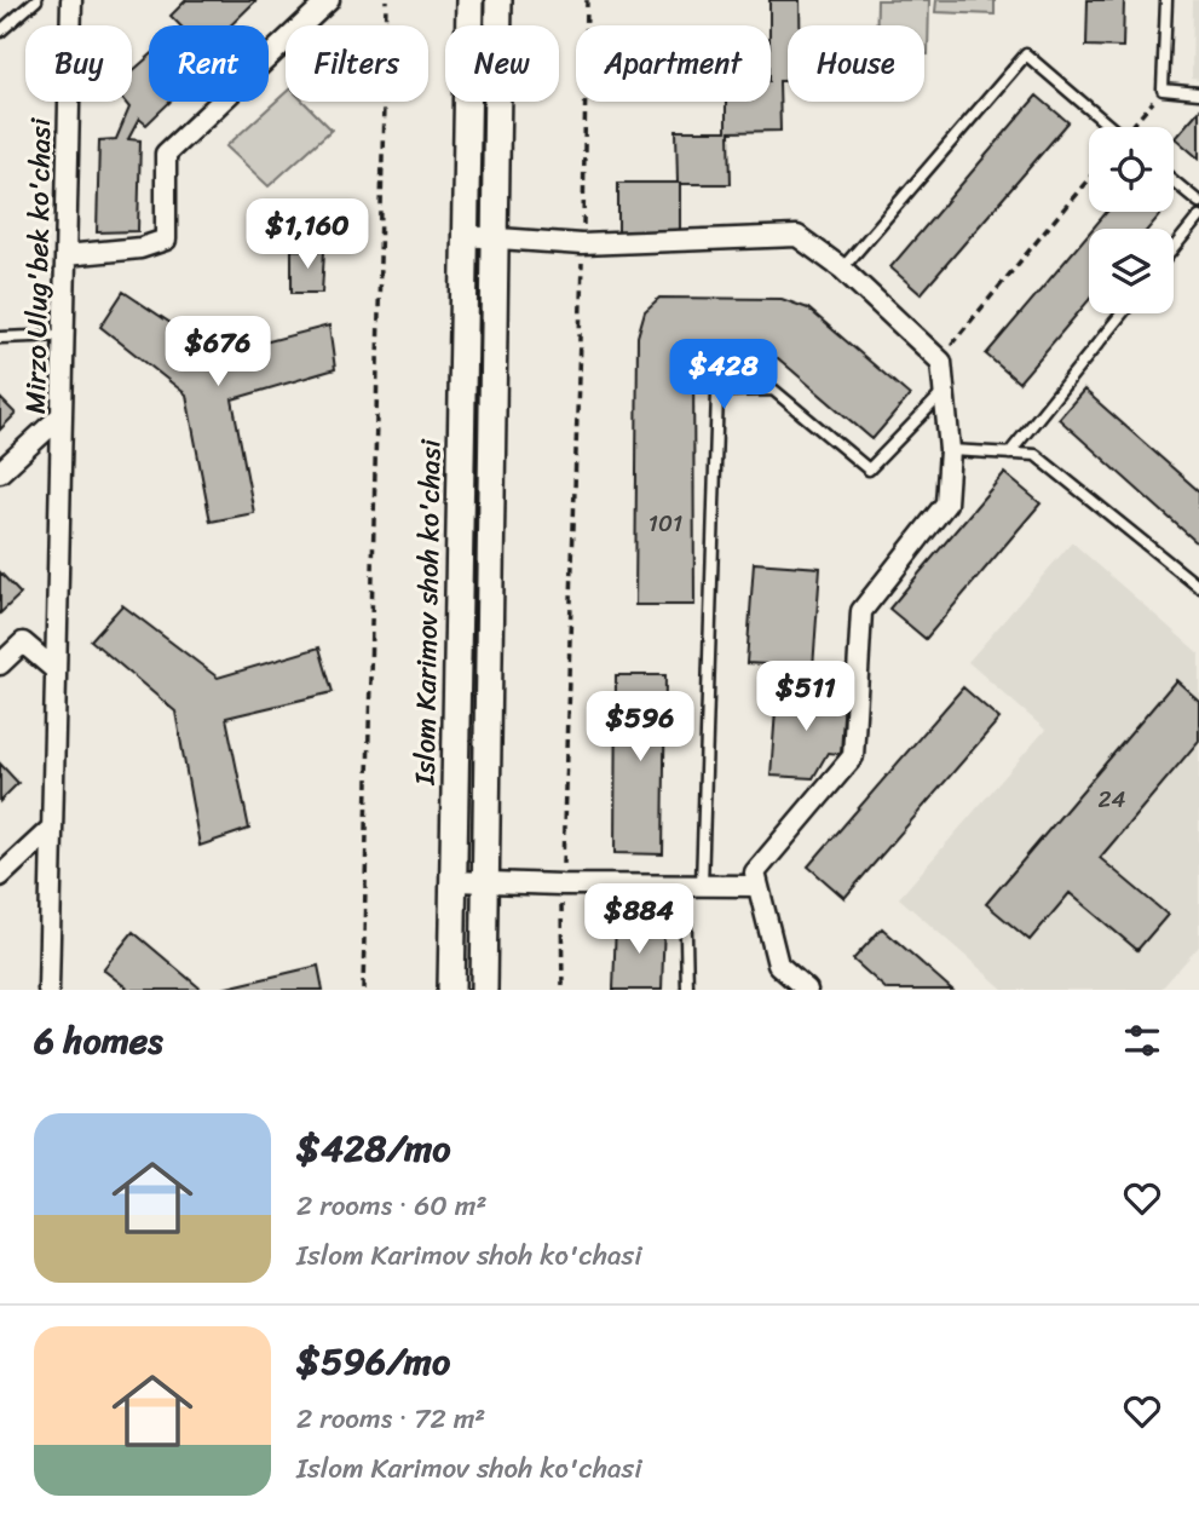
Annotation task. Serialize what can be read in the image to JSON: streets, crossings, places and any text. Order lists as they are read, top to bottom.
{
  "streets": {
    "main road": ["Islom Karimov shoh ko'chasi"],
    "street": ["Mirzo Ulug'bek ko'chasi"]
  },
  "house_numbers": ["101", "24"],
  "page": {
    "chip": [
      "Buy",
      "Rent",
      "Filters",
      "New",
      "Apartment",
      "House"
    ],
    "price": [
      "$1,160",
      "$676",
      "$428",
      "$511",
      "$596",
      "$884"
    ],
    "heading": "6 homes",
    "list": [
      {
        "name": "$428/mo",
        "note": "2 rooms · 60 m² · Islom Karimov shoh ko'chasi"
      },
      {
        "name": "$596/mo",
        "note": "2 rooms · 72 m² · Islom Karimov shoh ko'chasi"
      }
    ]
  }
}
